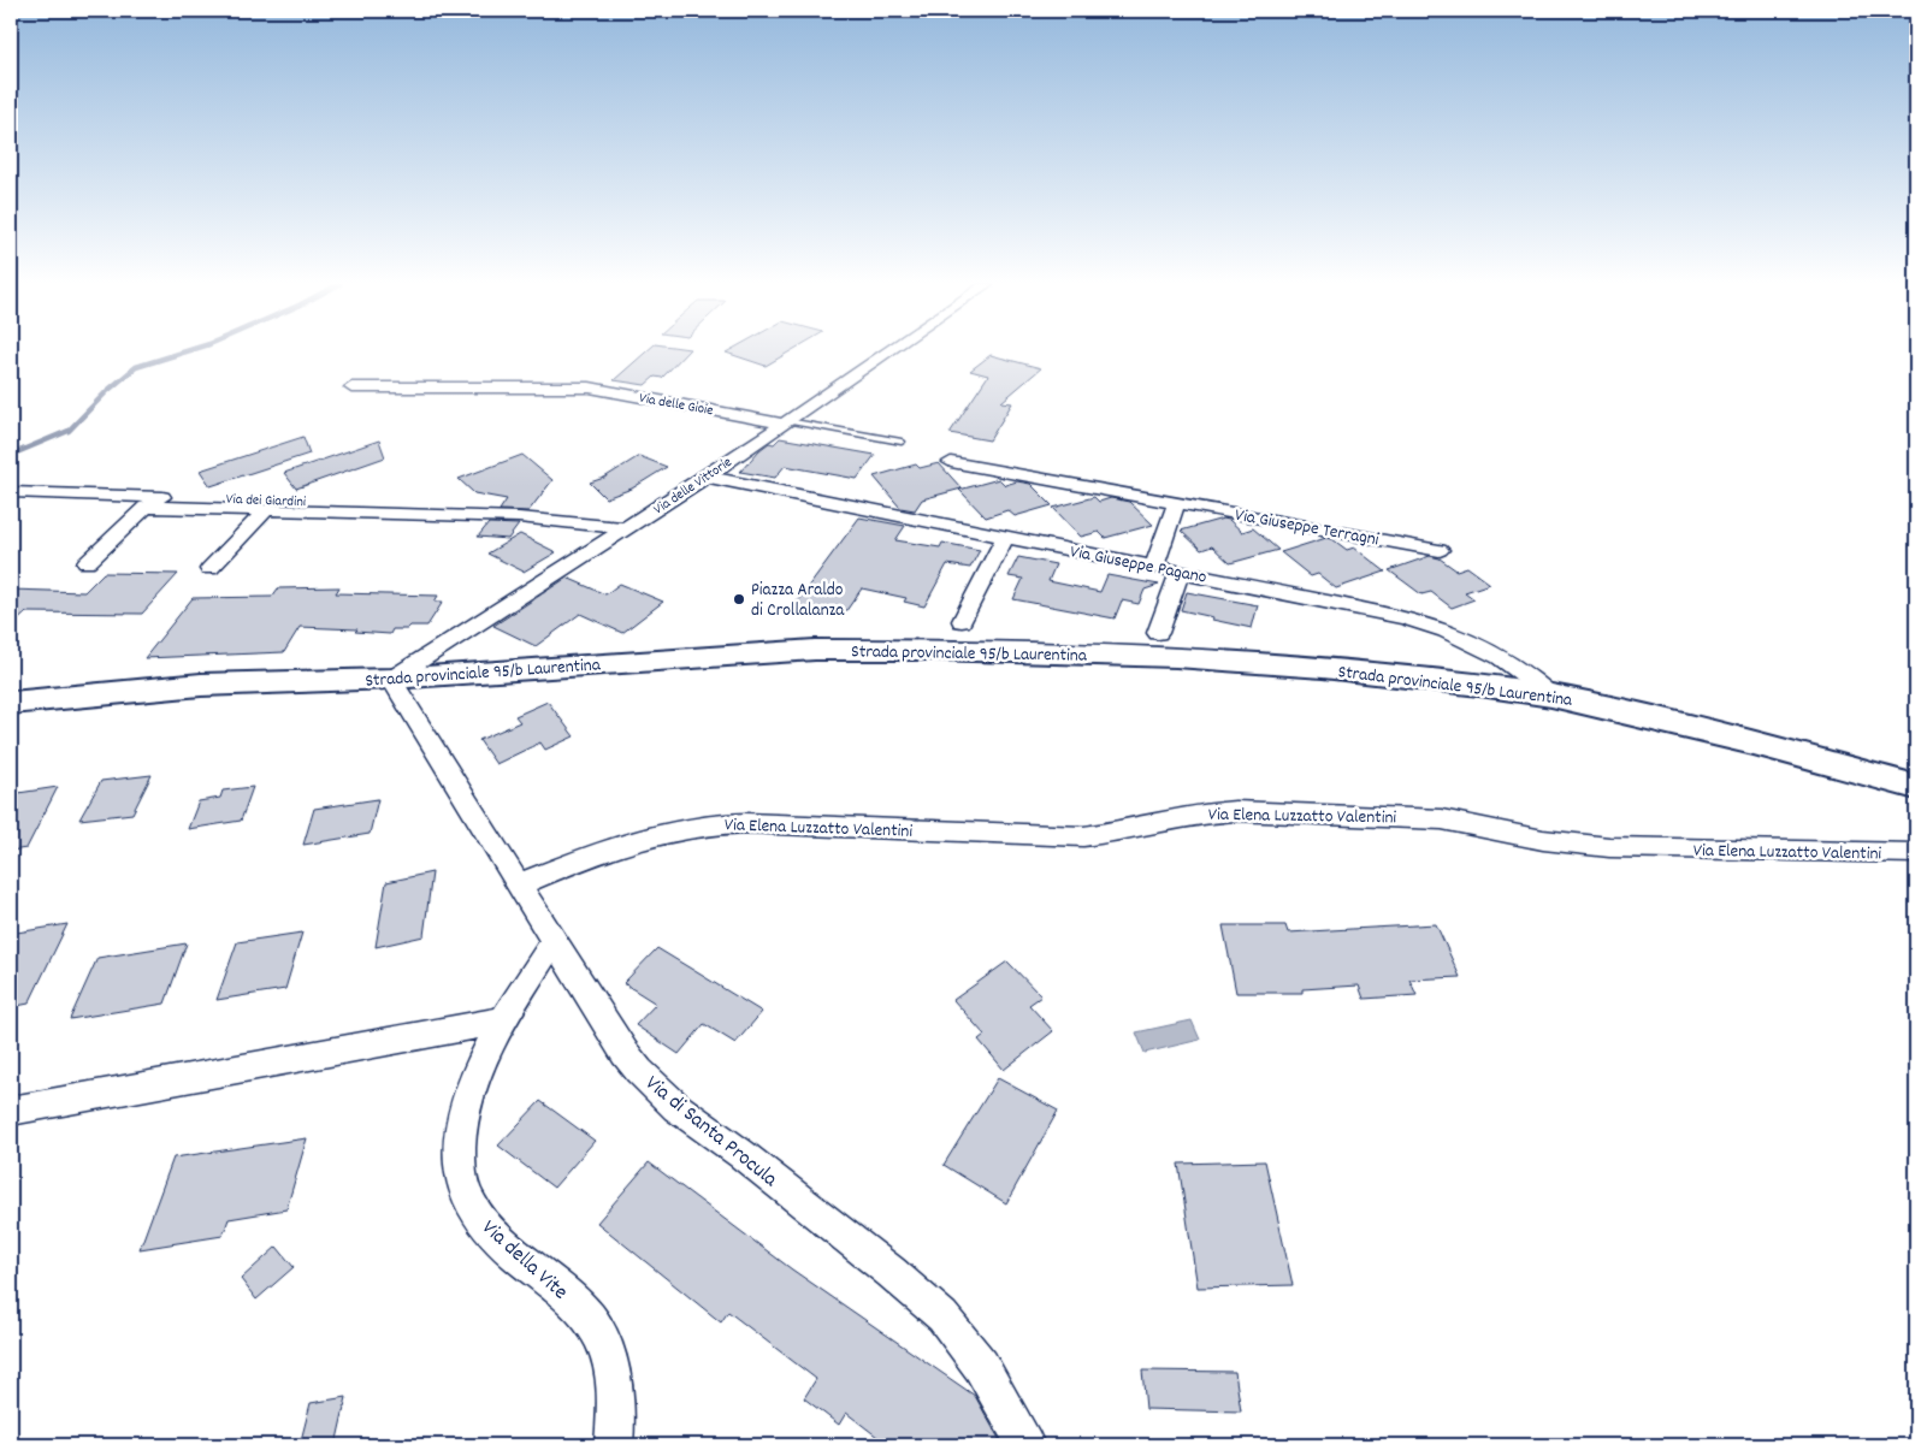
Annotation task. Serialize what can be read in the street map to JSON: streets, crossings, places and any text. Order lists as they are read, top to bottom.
{
  "streets": {
    "main road": ["Strada provinciale 95/b Laurentina"],
    "street": [
      "Via delle Gioie",
      "Via delle Vittorie",
      "Via dei Giardini",
      "Via Giuseppe Terragni",
      "Via Giuseppe Pagano",
      "Via Elena Luzzatto Valentini",
      "Via di Santa Procula",
      "Via della Vite"
    ]
  },
  "crossings": [
    ["Via delle Gioie", "Via delle Vittorie"],
    ["Via delle Vittorie", "Via dei Giardini"],
    ["Via delle Vittorie", "Via Giuseppe Pagano"],
    ["Via delle Vittorie", "Strada provinciale 95/b Laurentina"],
    ["Via delle Vittorie", "Via di Santa Procula"],
    ["Via Giuseppe Pagano", "Strada provinciale 95/b Laurentina"],
    ["Strada provinciale 95/b Laurentina", "Via di Santa Procula"],
    ["Via Elena Luzzatto Valentini", "Via di Santa Procula"],
    ["Via di Santa Procula", "Via della Vite"]
  ],
  "places": ["Piazza Araldo di Crollalanza"]
}
